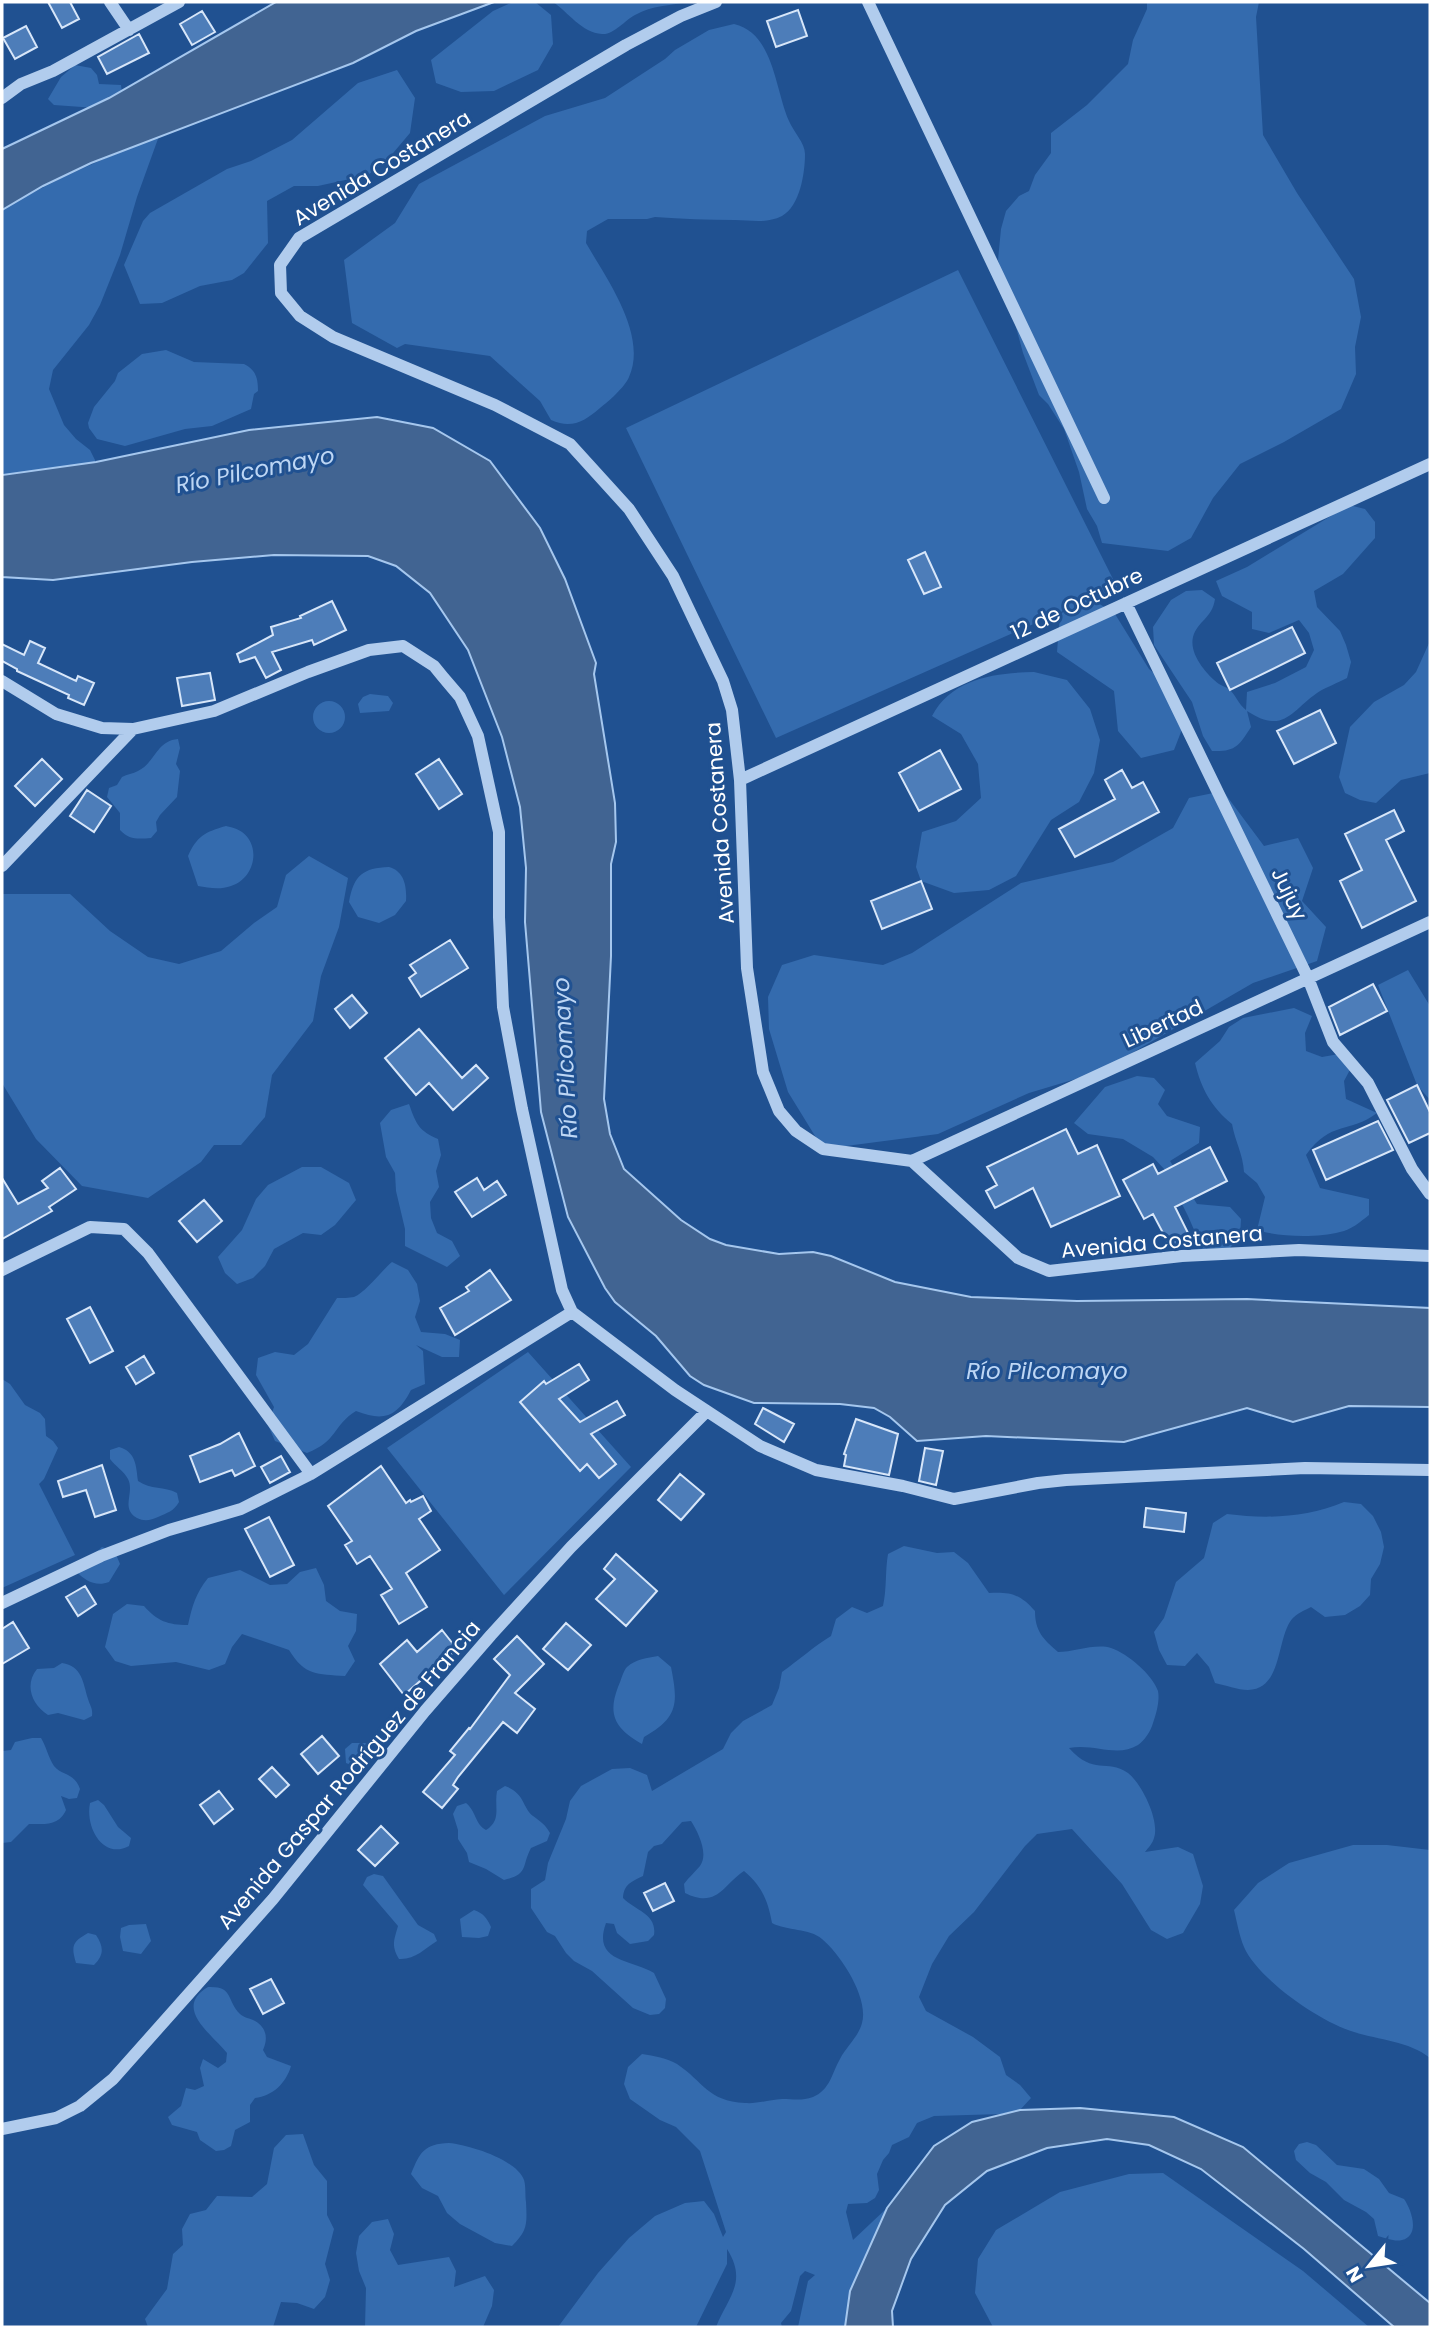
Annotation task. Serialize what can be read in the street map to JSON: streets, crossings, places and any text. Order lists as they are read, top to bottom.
{
  "streets": {
    "street": [
      "Avenida Costanera",
      "12 de Octubre",
      "Jujuy",
      "Libertad",
      "Avenida Gaspar Rodríguez de Francia"
    ]
  },
  "crossings": [
    ["Avenida Costanera", "12 de Octubre"],
    ["Avenida Costanera", "Libertad"],
    ["12 de Octubre", "Jujuy"],
    ["Jujuy", "Libertad"]
  ],
  "water": ["Río Pilcomayo"],
  "north": "bottom left"
}
